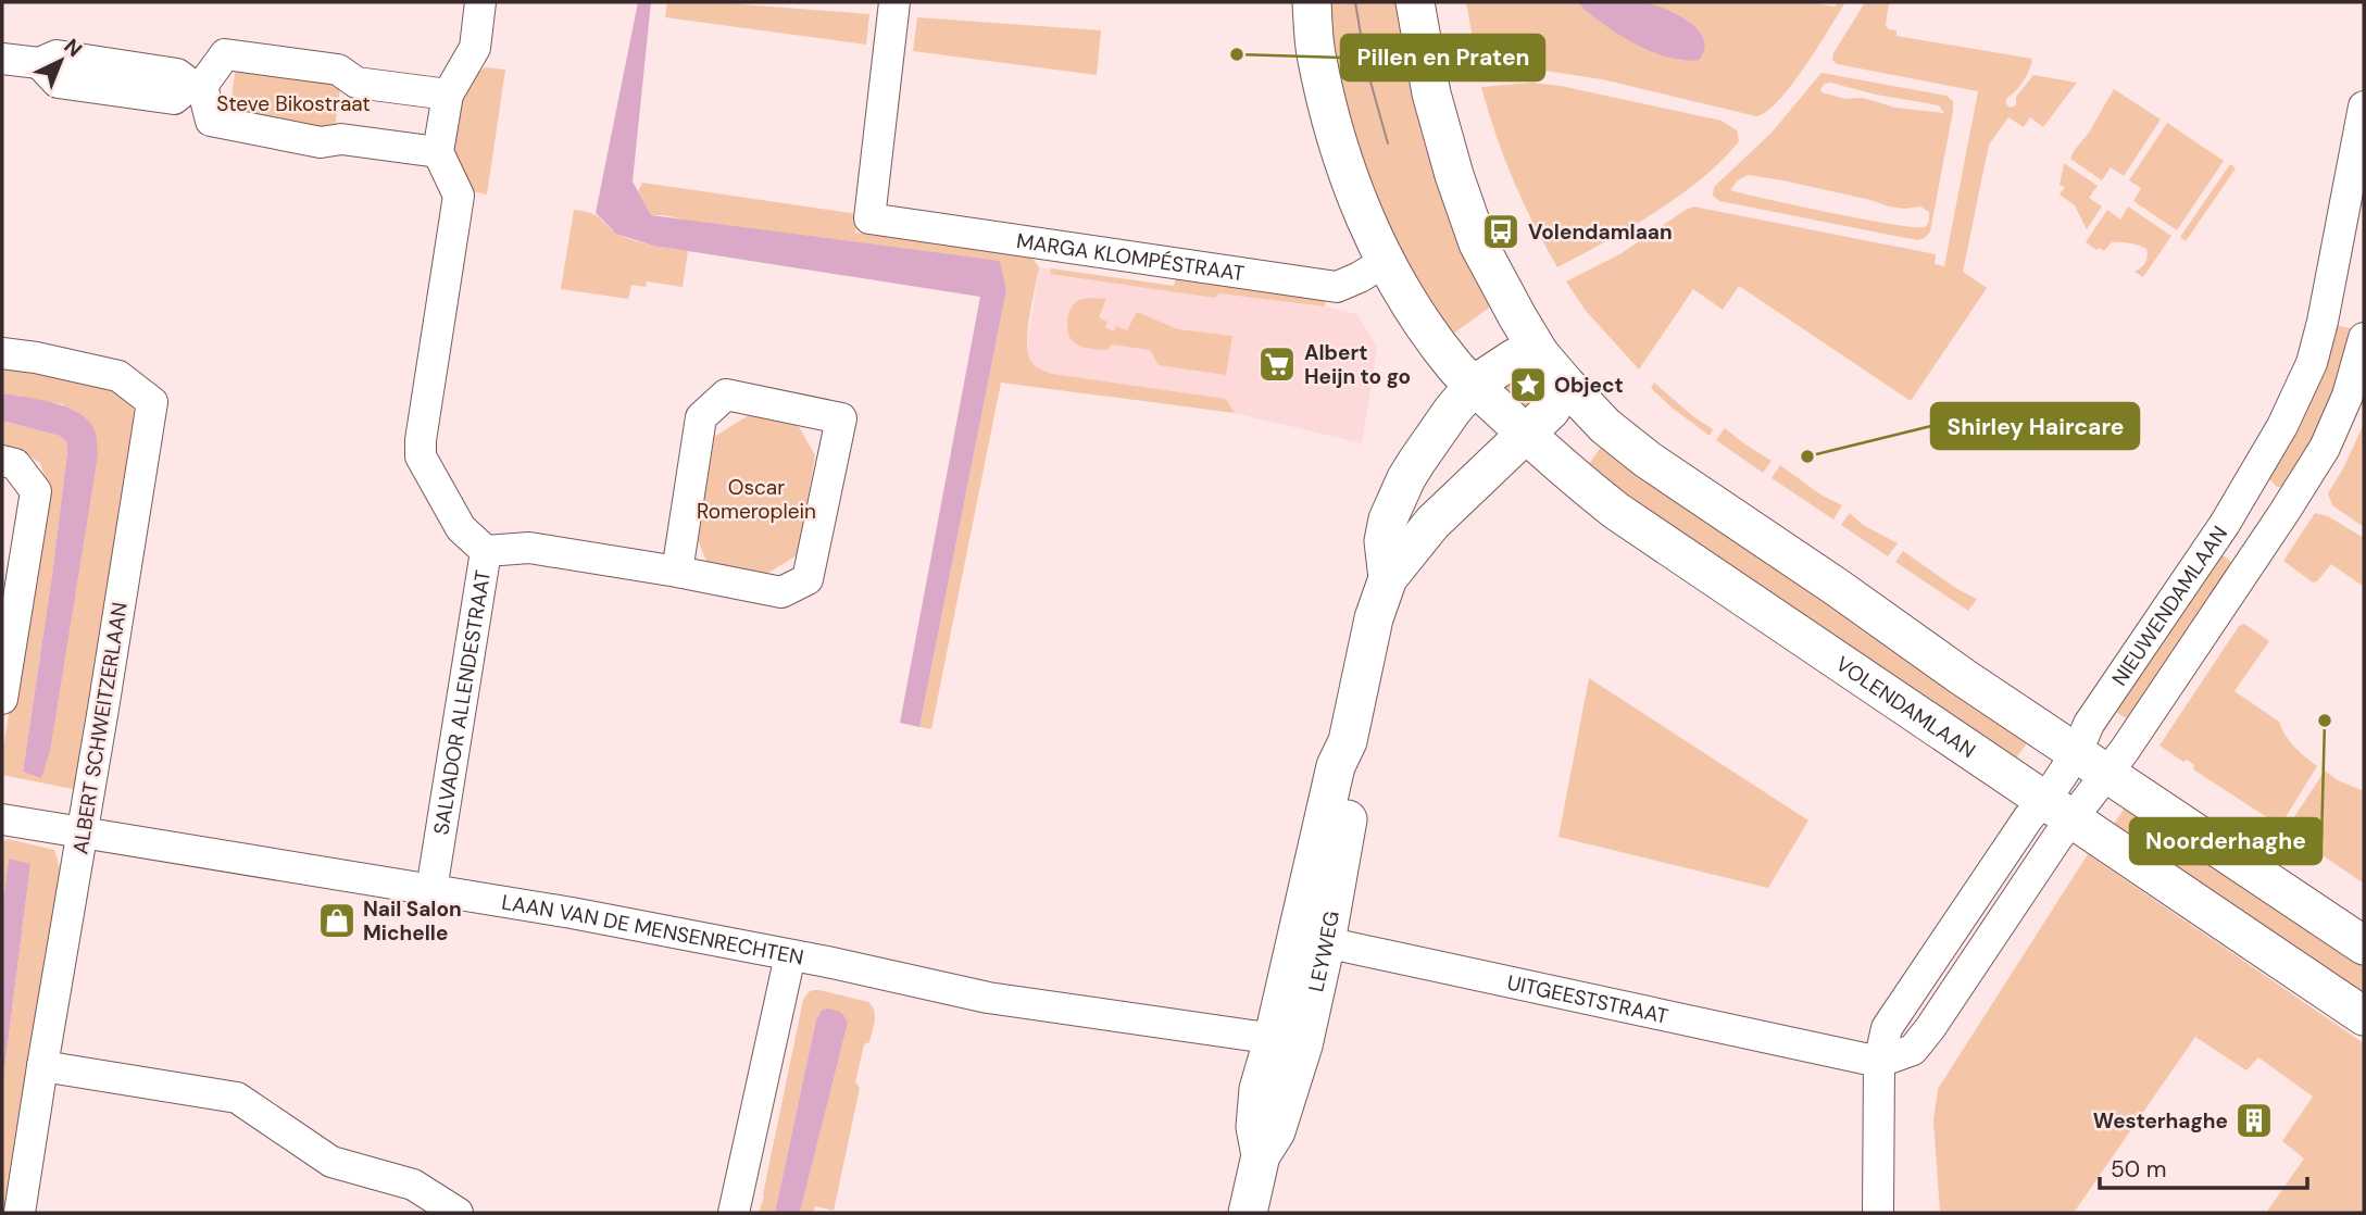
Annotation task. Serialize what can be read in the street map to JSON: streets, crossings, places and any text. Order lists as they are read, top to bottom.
{
  "streets": {
    "street": [
      "MARGA KLOMPÉSTRAAT",
      "NIEUWENDAMLAAN",
      "SALVADOR ALLENDESTRAAT",
      "VOLENDAMLAAN",
      "ALBERT SCHWEITZERLAAN",
      "LAAN VAN DE MENSENRECHTEN",
      "LEYWEG",
      "UITGEESTSTRAAT"
    ]
  },
  "crossings": [
    ["MARGA KLOMPÉSTRAAT", "VOLENDAMLAAN"],
    ["NIEUWENDAMLAAN", "VOLENDAMLAAN"],
    ["NIEUWENDAMLAAN", "UITGEESTSTRAAT"],
    ["SALVADOR ALLENDESTRAAT", "LAAN VAN DE MENSENRECHTEN"],
    ["VOLENDAMLAAN", "LEYWEG"],
    ["ALBERT SCHWEITZERLAAN", "LAAN VAN DE MENSENRECHTEN"],
    ["LAAN VAN DE MENSENRECHTEN", "LEYWEG"],
    ["LEYWEG", "UITGEESTSTRAAT"]
  ],
  "parks": ["Steve Bikostraat", "Oscar Romeroplein"],
  "places": {
    "other": ["Pillen en Praten", "Shirley Haircare", "Noorderhaghe"],
    "bus stop": ["Volendamlaan"],
    "supermarket": ["Albert Heijn to go"],
    "place": ["Object"],
    "shop": ["Nail Salon Michelle"],
    "building": ["Westerhaghe"]
  },
  "scale_bar": "50 m",
  "north": "top right"
}
